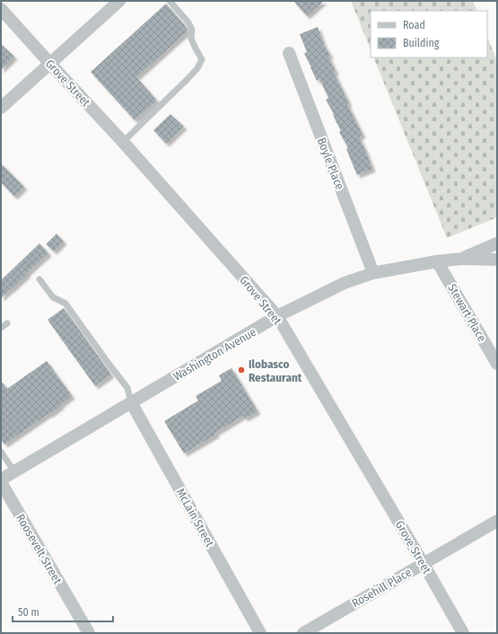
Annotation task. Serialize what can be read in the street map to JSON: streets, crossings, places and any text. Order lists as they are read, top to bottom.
{
  "streets": {
    "street": [
      "Grove Street",
      "Boyle Place",
      "Stewart Place",
      "Washington Avenue",
      "McLain Street",
      "Roosevelt Street",
      "Rosehill Place"
    ]
  },
  "crossings": [
    ["Grove Street", "Washington Avenue"],
    ["Grove Street", "Rosehill Place"],
    ["Boyle Place", "Washington Avenue"],
    ["Stewart Place", "Washington Avenue"],
    ["Washington Avenue", "McLain Street"]
  ],
  "places": ["Ilobasco Restaurant"],
  "legend": ["Road", "Building"],
  "scale_bar": "50 m"
}
